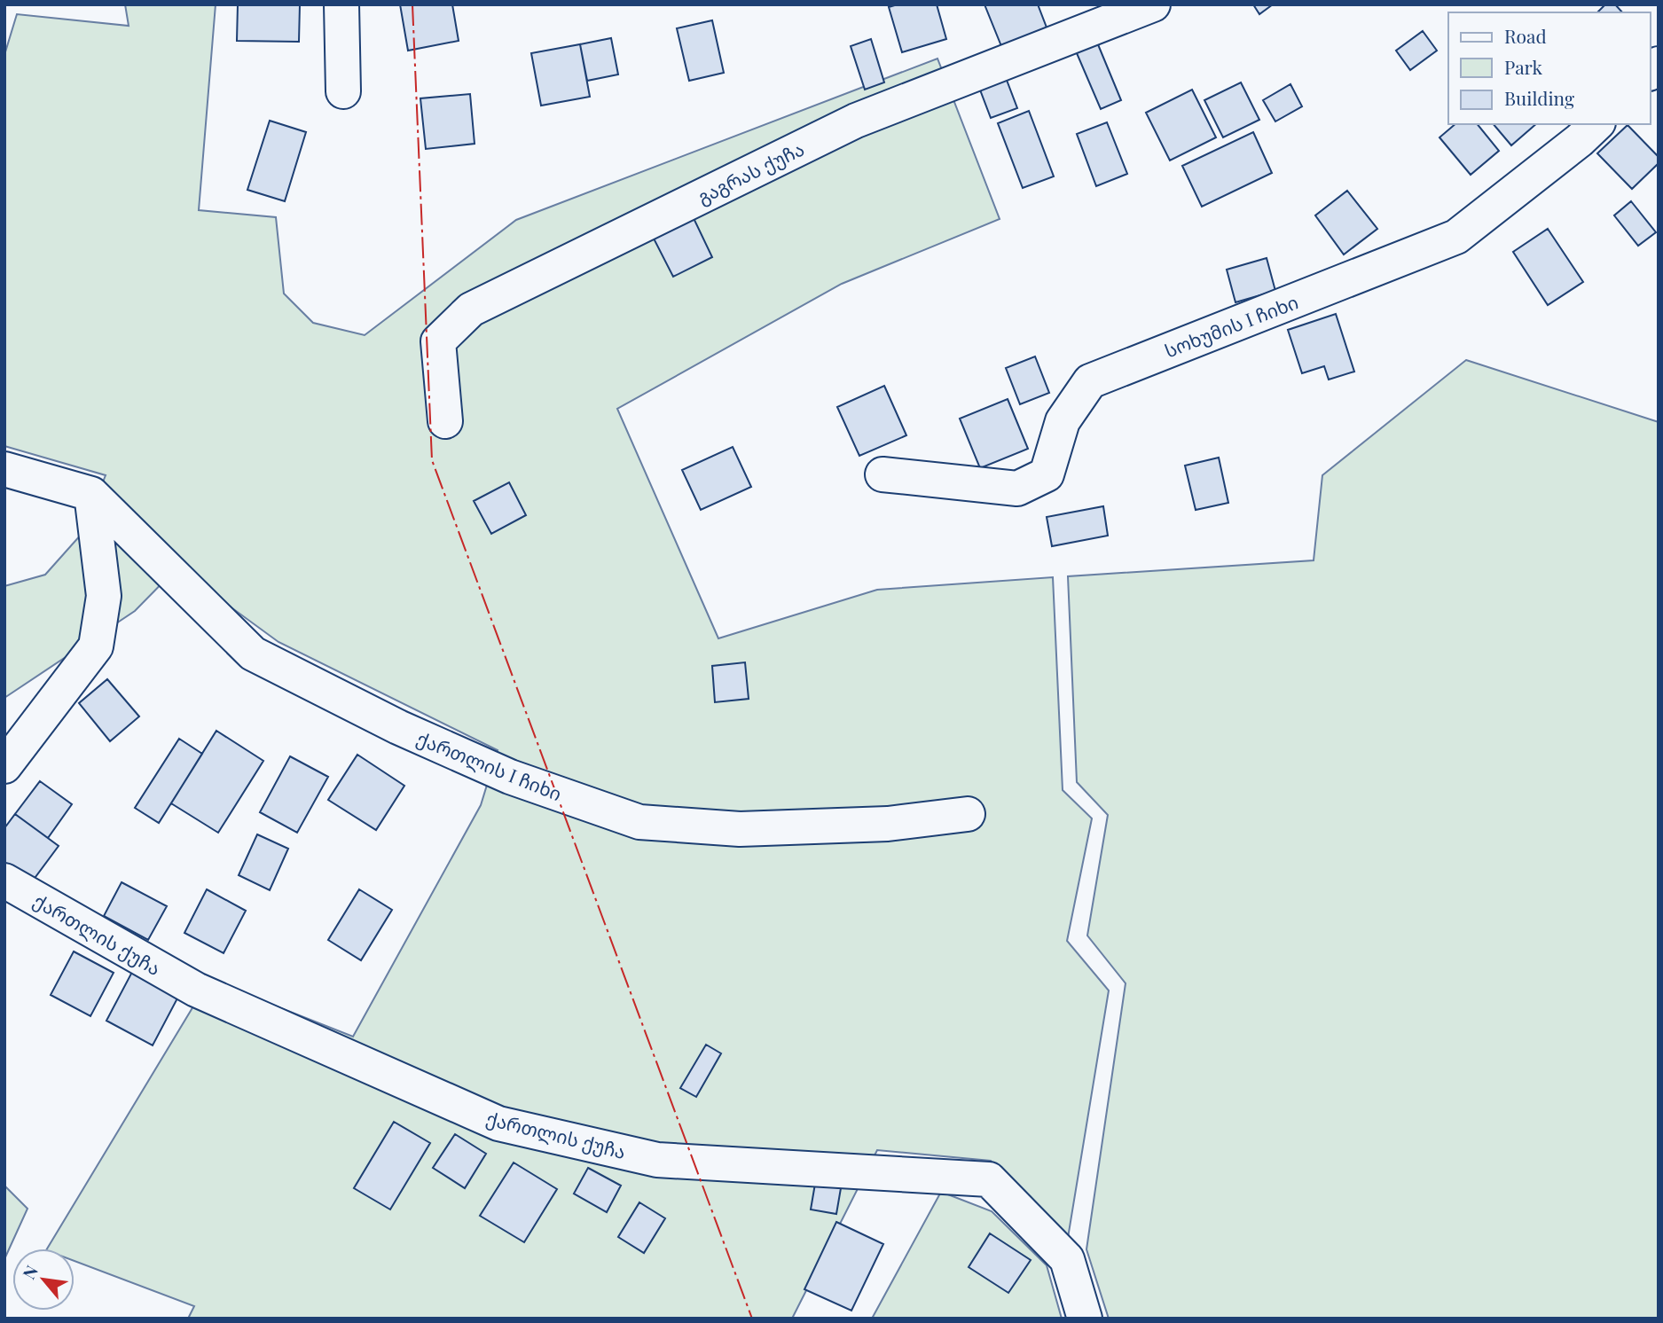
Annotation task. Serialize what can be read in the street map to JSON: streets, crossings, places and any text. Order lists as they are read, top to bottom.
{
  "streets": {
    "street": [
      "გაგრას ქუჩა",
      "სოხუმის I ჩიხი",
      "ქართლის I ჩიხი",
      "ქართლის ქუჩა"
    ]
  },
  "legend": ["Road", "Park", "Building"],
  "north": "top left"
}
